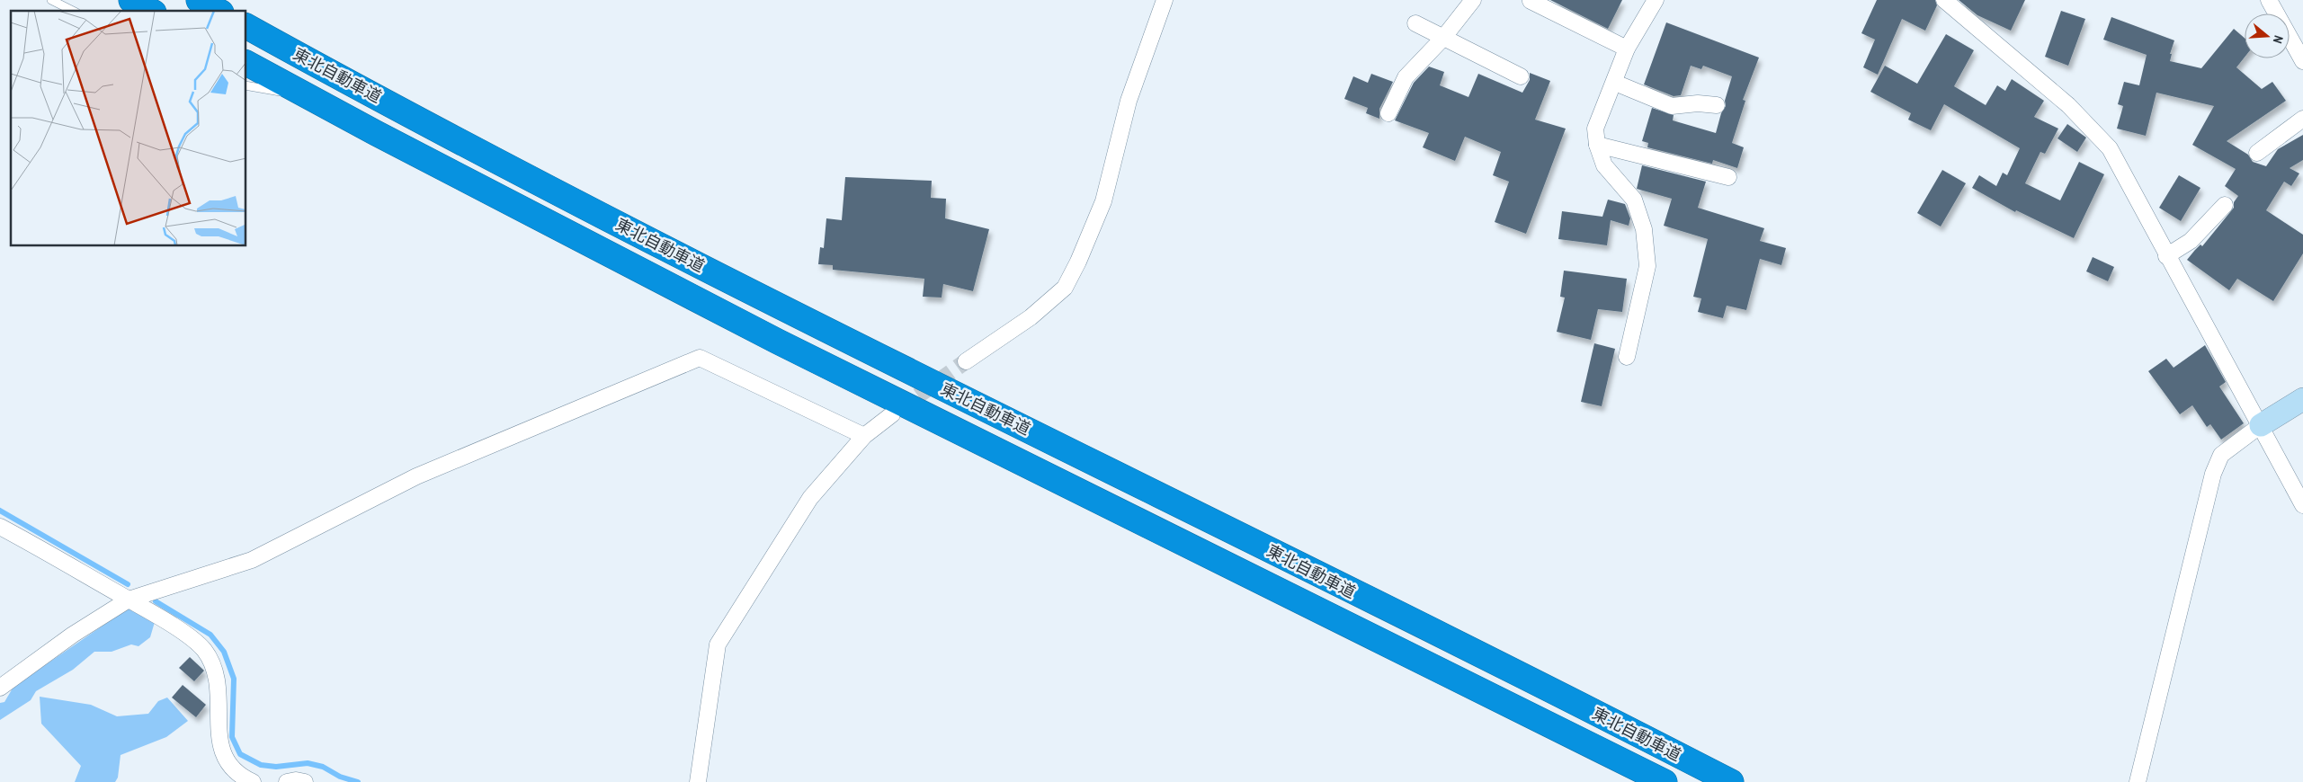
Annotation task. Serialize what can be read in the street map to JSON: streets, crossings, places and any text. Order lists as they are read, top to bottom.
{
  "streets": {
    "highway": ["東北自動車道"]
  },
  "north": "right"
}
